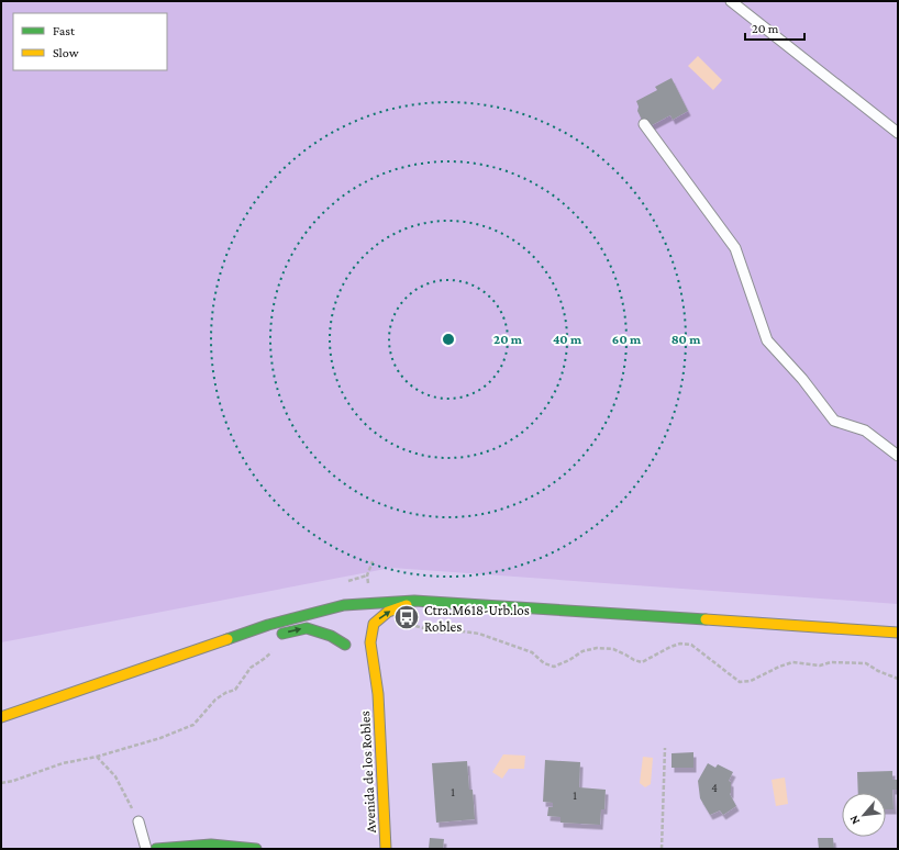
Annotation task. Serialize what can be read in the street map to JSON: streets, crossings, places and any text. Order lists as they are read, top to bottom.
{
  "streets": {
    "main road": ["Avenida de los Robles"]
  },
  "places": {
    "bus stop": ["Ctra.M618-Urb.los Robles"]
  },
  "house_numbers": ["4", "1", "1"],
  "legend": ["Fast", "Slow"],
  "scale_bar": "20 m",
  "north": "bottom left",
  "rings": [
    "20 m",
    "40 m",
    "60 m",
    "80 m"
  ]
}
